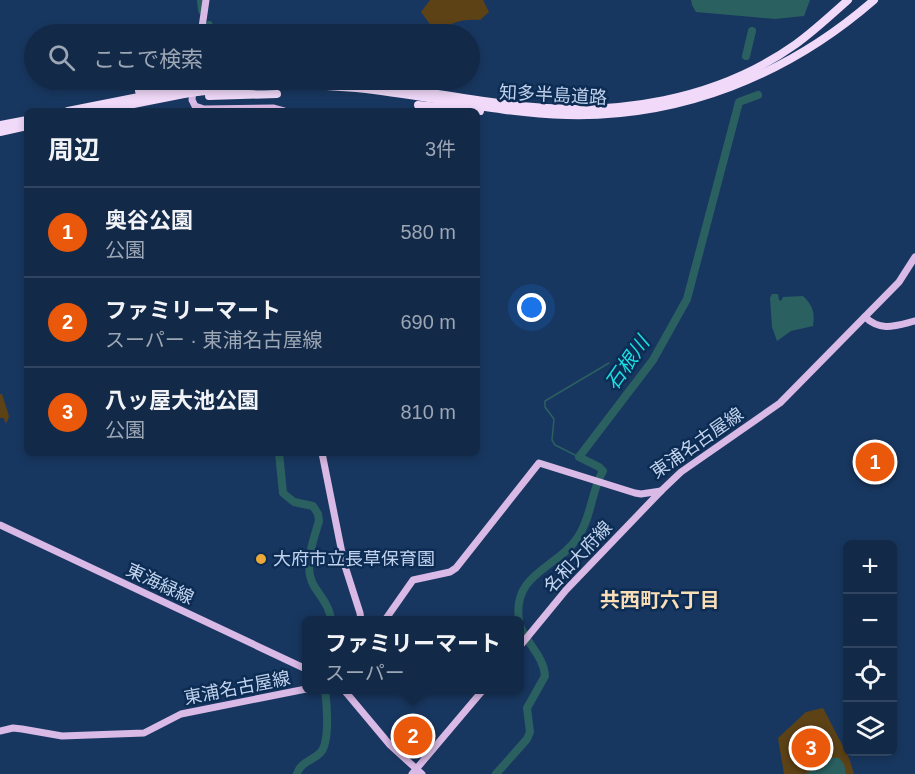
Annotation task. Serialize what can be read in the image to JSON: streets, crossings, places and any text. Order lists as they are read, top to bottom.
{
  "streets": {
    "highway": ["知多半島道路"],
    "main road": ["東浦名古屋線", "名和大府線", "東海緑線"]
  },
  "crossings": [
    ["東浦名古屋線", "名和大府線"]
  ],
  "districts": ["共西町六丁目"],
  "water": ["石根川"],
  "places": ["大府市立長草保育園"],
  "page": {
    "search": "ここで検索",
    "heading": ["周辺", "3件"],
    "list": [
      {
        "mark": "1",
        "name": "奥谷公園",
        "note": "公園",
        "value": "580 m"
      },
      {
        "mark": "2",
        "name": "ファミリーマート",
        "note": "スーパー · 東浦名古屋線",
        "value": "690 m"
      },
      {
        "mark": "3",
        "name": "八ッ屋大池公園",
        "note": "公園",
        "value": "810 m"
      }
    ],
    "pins": ["1", "2", "3"],
    "map_buttons": ["+", "−"],
    "popup": ["ファミリーマート", "スーパー"]
  }
}
